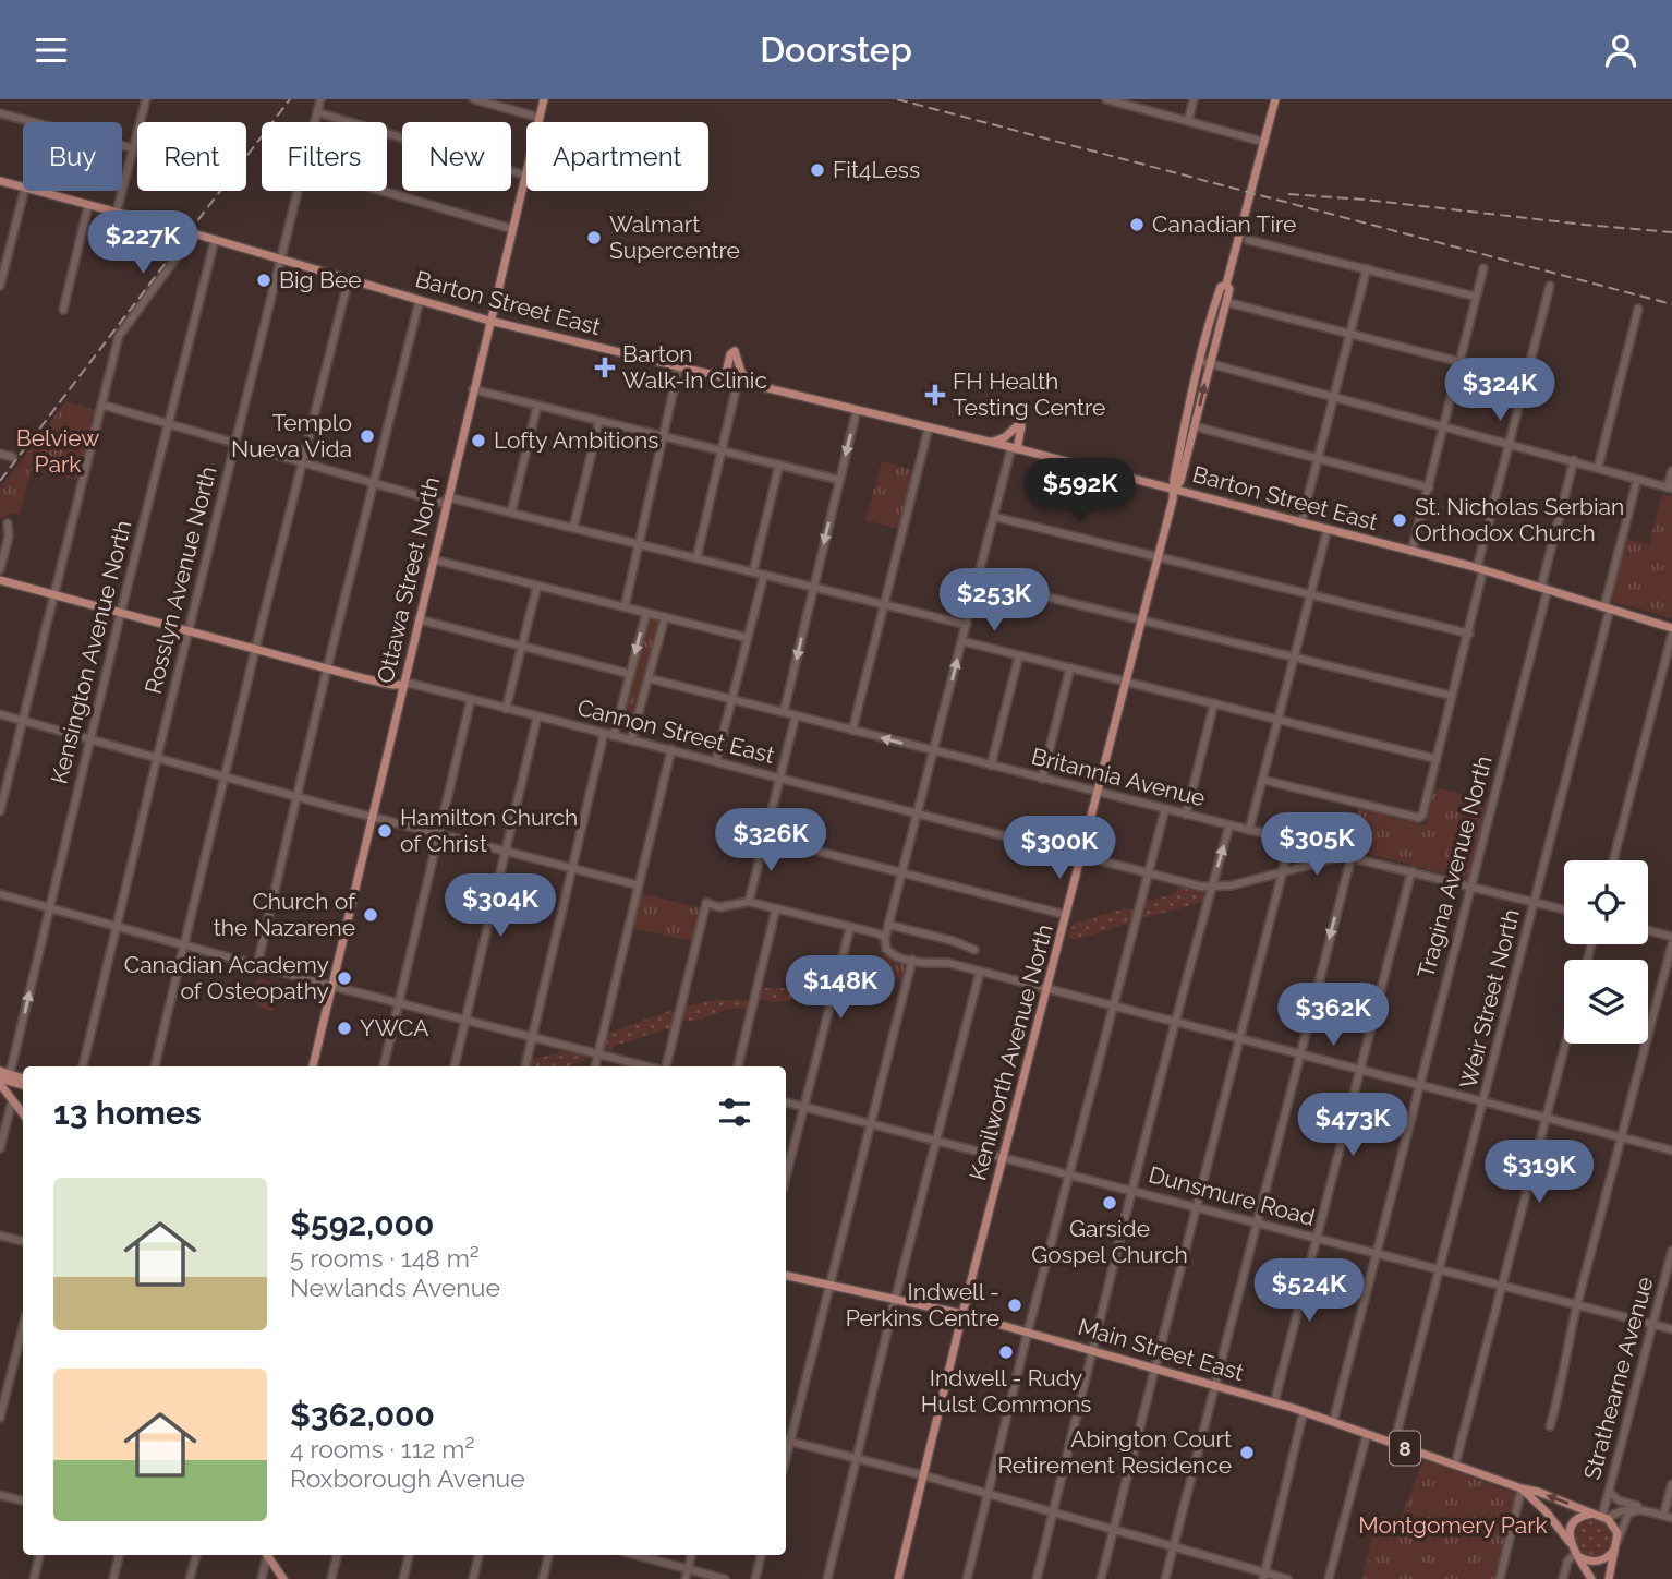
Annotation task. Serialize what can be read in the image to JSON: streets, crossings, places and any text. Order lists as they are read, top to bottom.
{
  "streets": {
    "main road": [
      "Barton Street East",
      "Ottawa Street North",
      "Cannon Street East",
      "Kenilworth Avenue North",
      "Main Street East",
      "8"
    ],
    "street": [
      "Rosslyn Avenue North",
      "Kensington Avenue North",
      "Britannia Avenue",
      "Tragina Avenue North",
      "Weir Street North",
      "Dunsmure Road",
      "Strathearne Avenue"
    ]
  },
  "crossings": [
    ["Barton Street East", "Rosslyn Avenue North"],
    ["Barton Street East", "Ottawa Street North"],
    ["Barton Street East", "Kensington Avenue North"],
    ["Barton Street East", "Tragina Avenue North"],
    ["Barton Street East", "Weir Street North"],
    ["Barton Street East", "Kenilworth Avenue North"],
    ["Rosslyn Avenue North", "Cannon Street East"],
    ["Ottawa Street North", "Cannon Street East"],
    ["Kensington Avenue North", "Cannon Street East"],
    ["Cannon Street East", "Britannia Avenue"],
    ["Cannon Street East", "Kenilworth Avenue North"],
    ["Britannia Avenue", "Tragina Avenue North"],
    ["Britannia Avenue", "Weir Street North"],
    ["Britannia Avenue", "Kenilworth Avenue North"],
    ["Tragina Avenue North", "Dunsmure Road"],
    ["Tragina Avenue North", "Main Street East"],
    ["Weir Street North", "Dunsmure Road"],
    ["Weir Street North", "Main Street East"],
    ["Kenilworth Avenue North", "Dunsmure Road"],
    ["Kenilworth Avenue North", "Main Street East"],
    ["Dunsmure Road", "Strathearne Avenue"],
    ["Main Street East", "Strathearne Avenue"]
  ],
  "parks": ["Belview Park", "Montgomery Park"],
  "places": {
    "other": [
      "Fit4Less",
      "Canadian Tire",
      "Walmart Supercentre",
      "Big Bee",
      "Templo Nueva Vida",
      "Lofty Ambitions",
      "St. Nicholas Serbian Orthodox Church",
      "Hamilton Church of Christ",
      "Church of the Nazarene",
      "Canadian Academy of Osteopathy",
      "YWCA",
      "Garside Gospel Church",
      "Indwell - Perkins Centre",
      "Indwell - Rudy Hulst Commons",
      "Abington Court Retirement Residence"
    ],
    "health": ["Barton Walk-In Clinic", "FH Health Testing Centre"]
  },
  "page": {
    "header": "Doorstep",
    "chip": [
      "Buy",
      "Rent",
      "Filters",
      "New",
      "Apartment"
    ],
    "price": [
      "$227K",
      "$324K",
      "$592K",
      "$253K",
      "$326K",
      "$305K",
      "$300K",
      "$304K",
      "$148K",
      "$362K",
      "$473K",
      "$319K",
      "$524K"
    ],
    "heading": "13 homes",
    "list": [
      {
        "name": "$592,000",
        "note": "5 rooms · 148 m² · Newlands Avenue"
      },
      {
        "name": "$362,000",
        "note": "4 rooms · 112 m² · Roxborough Avenue"
      }
    ]
  }
}
